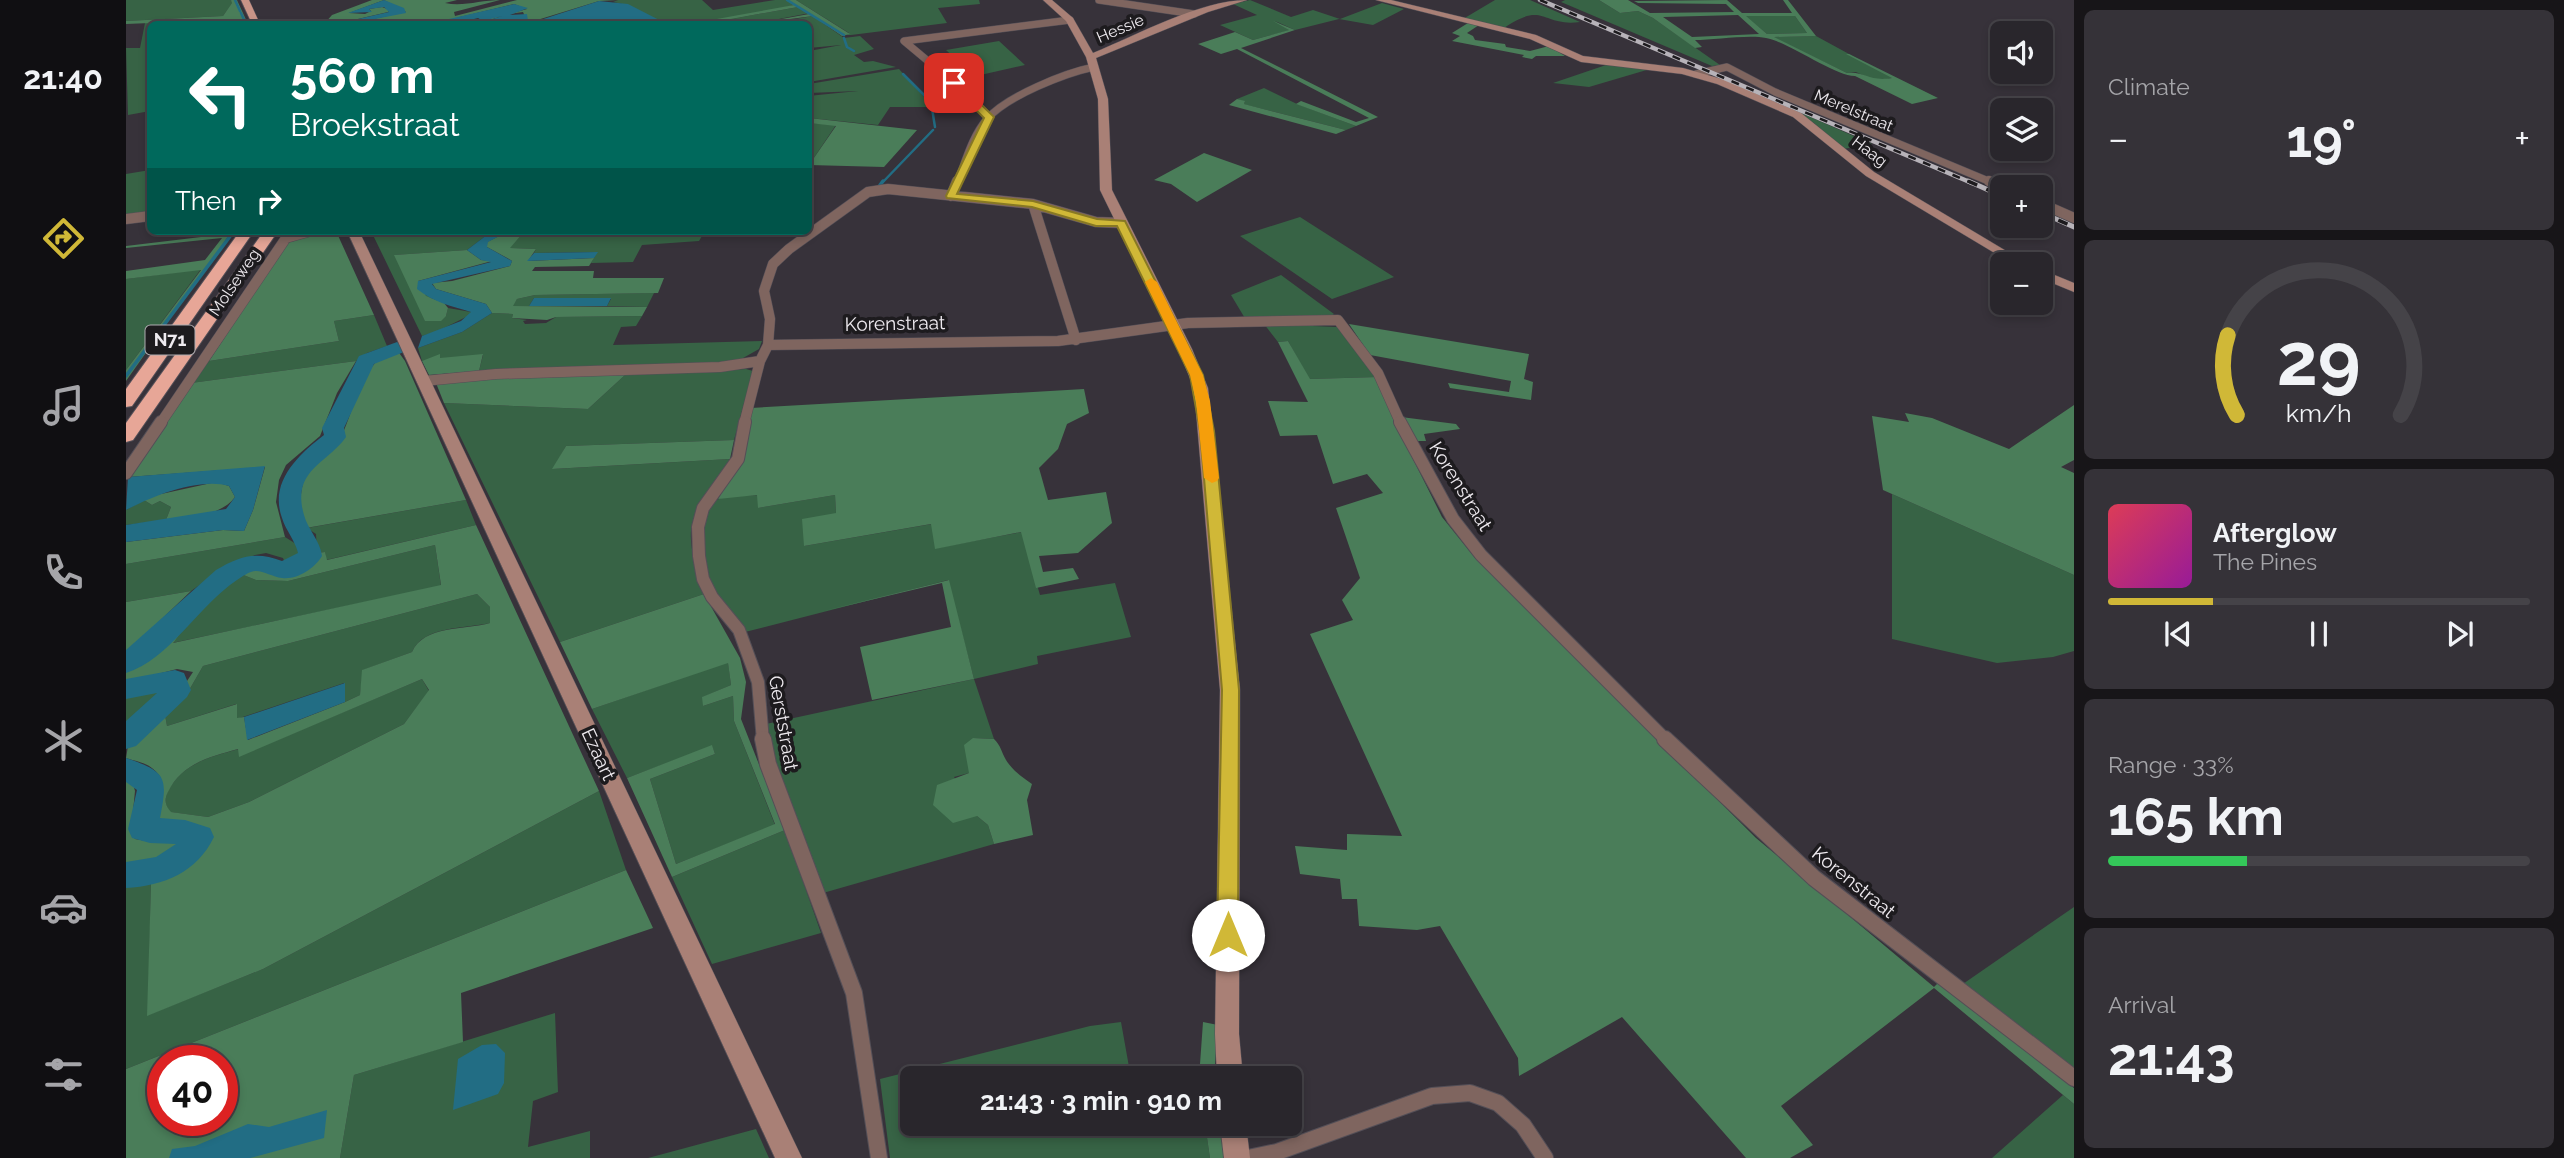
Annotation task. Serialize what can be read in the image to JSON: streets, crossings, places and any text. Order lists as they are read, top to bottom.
{
  "streets": {
    "highway": ["N71"],
    "street": [
      "Hessie",
      "Merelstraat",
      "Haag",
      "Molseweg",
      "Korenstraat",
      "Gerststraat",
      "Ezaart"
    ]
  },
  "crossings": [
    ["Hessie", "Korenstraat"],
    ["Merelstraat", "Haag"],
    ["Korenstraat", "Gerststraat"]
  ],
  "page": {
    "tabs": "21:40",
    "tile": [
      "Climate",
      ["Range · 33%", "165 km"],
      ["Arrival", "21:43"]
    ],
    "map_buttons": ["+", "−"],
    "turn": ["560 m", "Broekstraat"],
    "heat": ["−", "19°", "+"],
    "then": "Then",
    "song": ["Afterglow", "The Pines"],
    "limit": "40",
    "trip": "21:43 · 3 min · 910 m",
    "gauge": ["29", "km/h"]
  }
}
